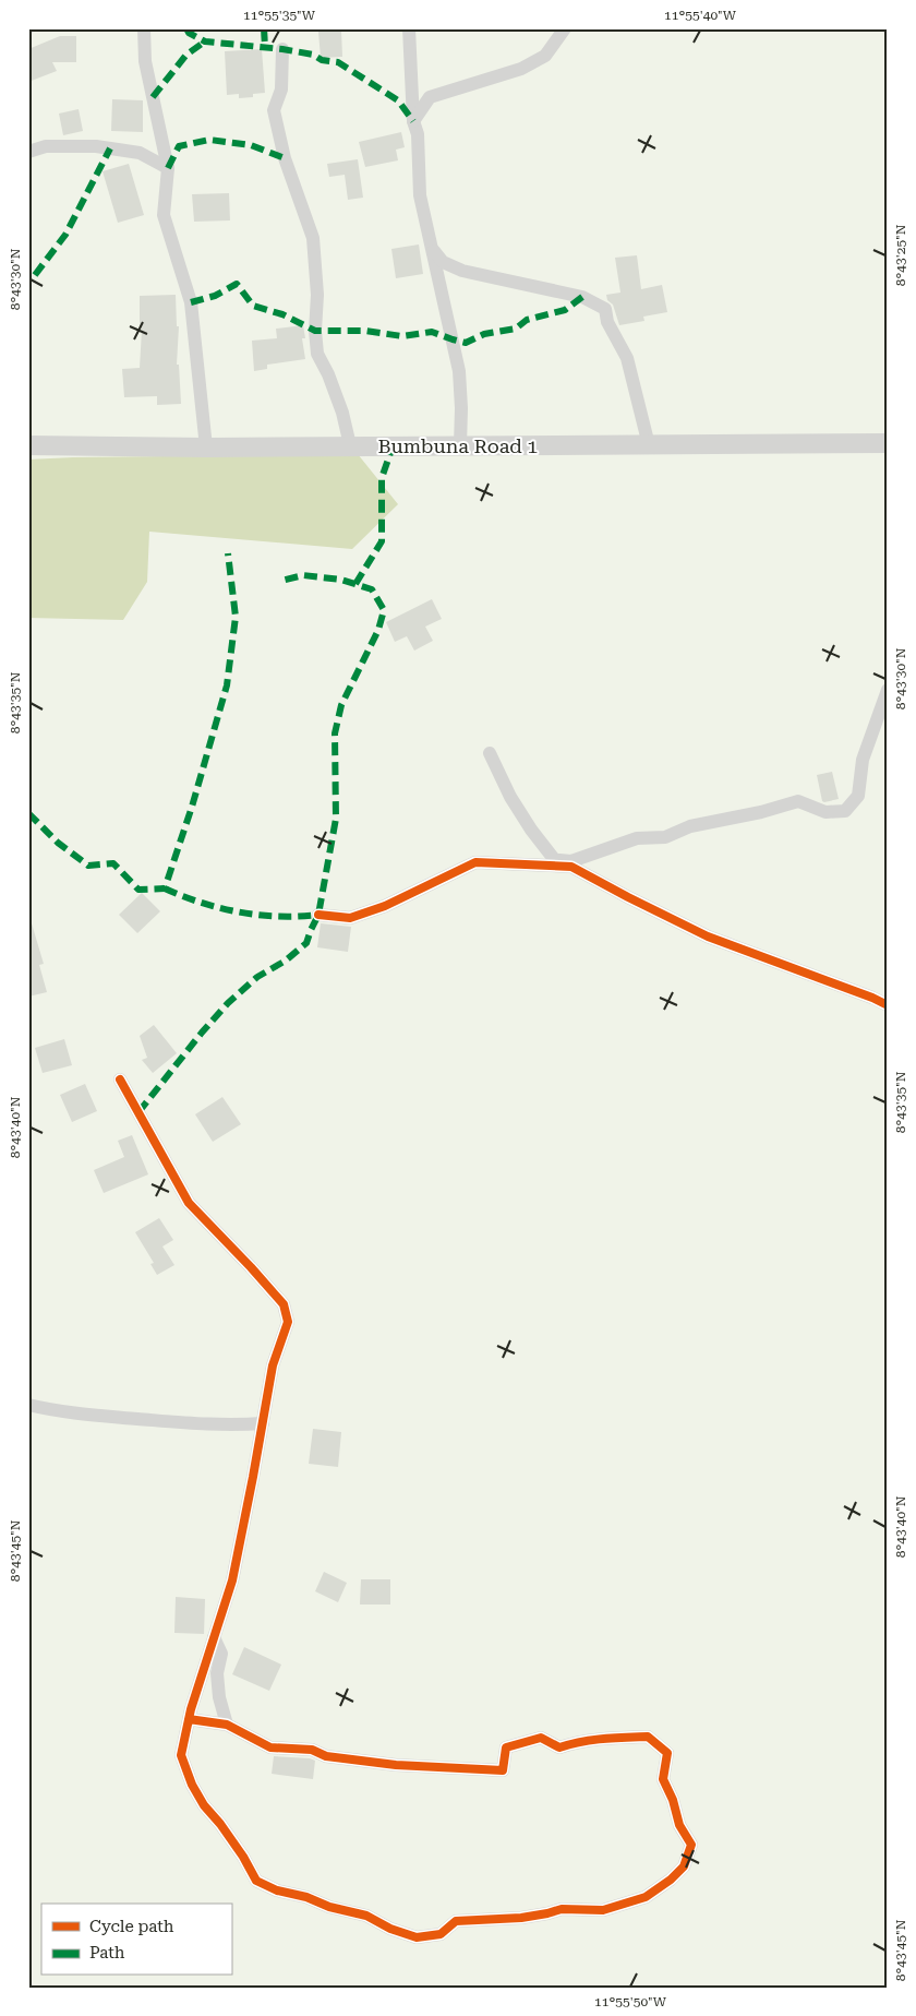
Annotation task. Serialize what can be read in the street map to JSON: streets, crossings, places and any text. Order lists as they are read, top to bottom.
{
  "streets": {
    "main road": ["Bumbuna Road 1"]
  },
  "legend": ["Cycle path", "Path"],
  "coordinates": [
    "11°55'35\"W",
    "11°55'40\"W",
    "8°43'25\"N",
    "8°43'30\"N",
    "8°43'35\"N",
    "8°43'40\"N",
    "8°43'45\"N",
    "11°55'50\"W"
  ]
}
